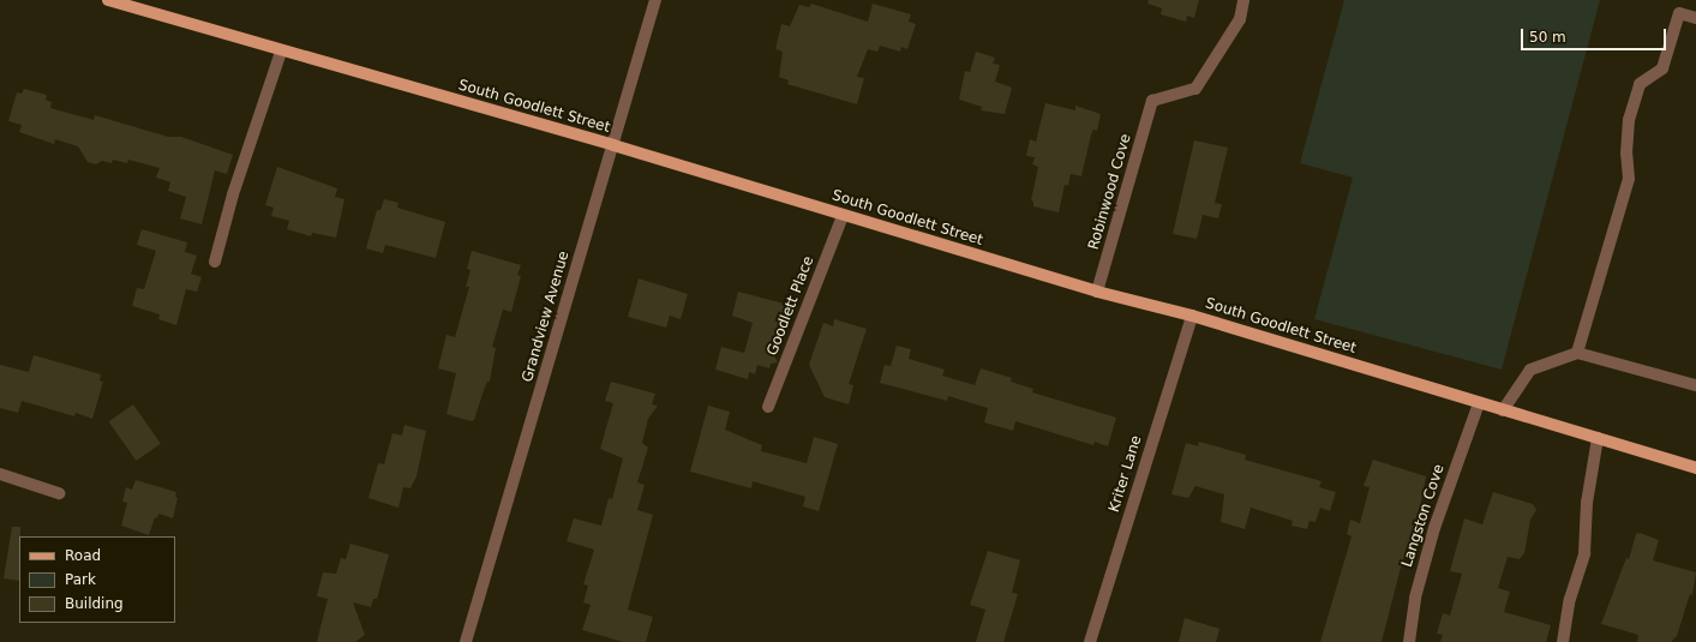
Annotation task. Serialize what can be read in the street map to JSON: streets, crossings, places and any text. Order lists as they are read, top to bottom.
{
  "streets": {
    "main road": ["South Goodlett Street"],
    "street": [
      "Robinwood Cove",
      "Goodlett Place",
      "Grandview Avenue",
      "Kriter Lane",
      "Langston Cove"
    ]
  },
  "crossings": [
    ["South Goodlett Street", "Robinwood Cove"],
    ["South Goodlett Street", "Goodlett Place"],
    ["South Goodlett Street", "Grandview Avenue"],
    ["South Goodlett Street", "Kriter Lane"],
    ["South Goodlett Street", "Langston Cove"]
  ],
  "legend": ["Road", "Park", "Building"],
  "scale_bar": "50 m"
}
